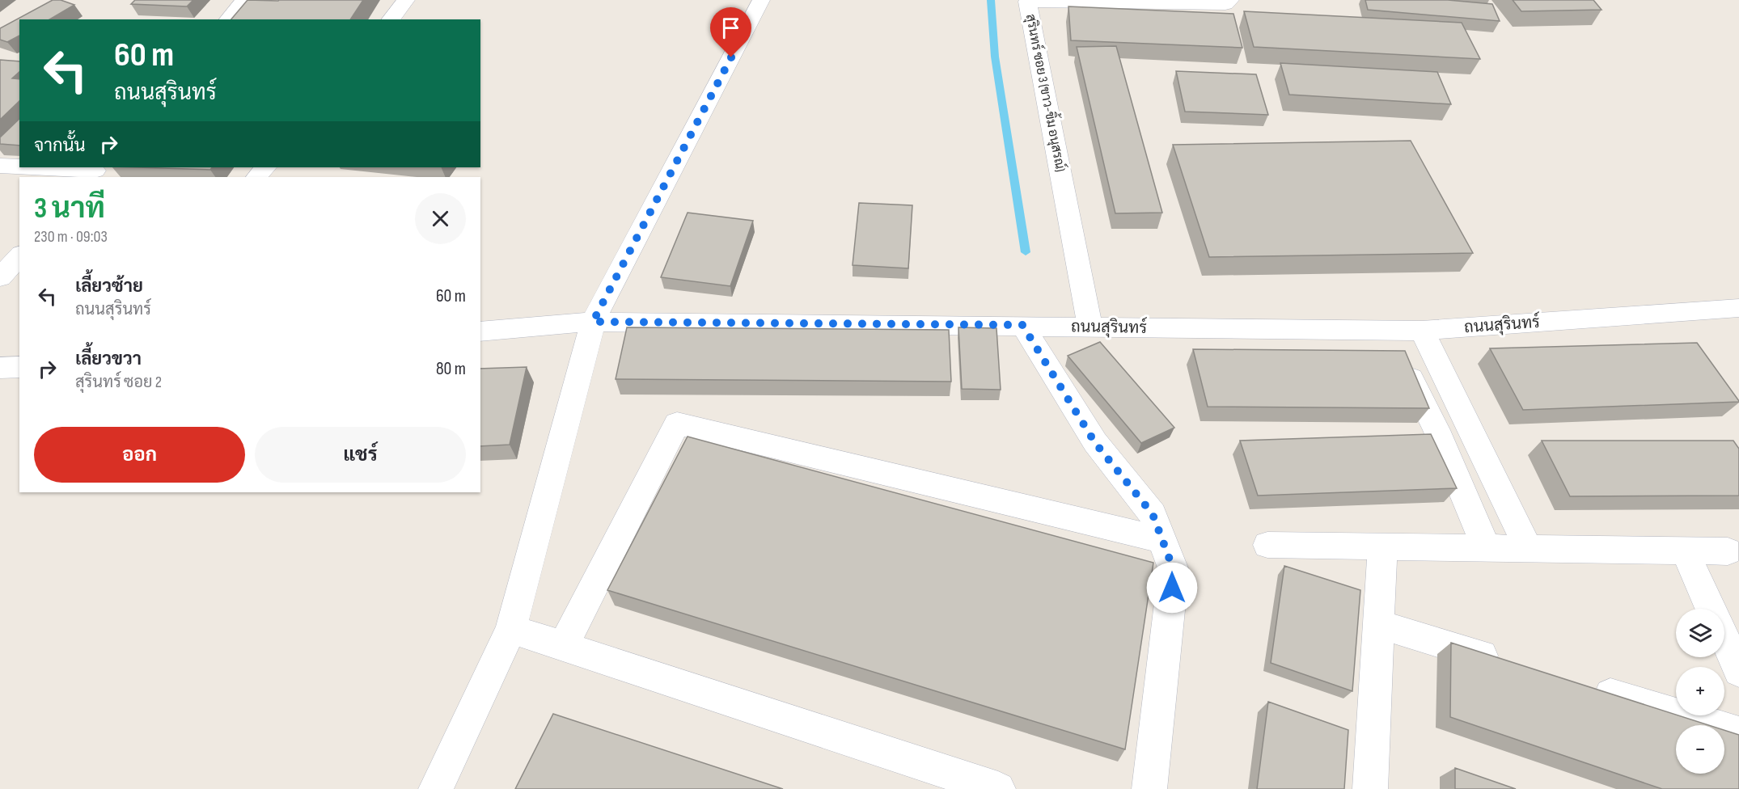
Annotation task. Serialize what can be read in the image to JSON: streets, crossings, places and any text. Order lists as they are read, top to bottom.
{
  "streets": {
    "street": ["สุรินทร์ ซอย 3 (ขาว-ขิ้ม อนุสรณ์)", "ถนนสุรินทร์"]
  },
  "crossings": [
    ["สุรินทร์ ซอย 3 (ขาว-ขิ้ม อนุสรณ์)", "ถนนสุรินทร์"]
  ],
  "page": {
    "turn": ["60 m", "ถนนสุรินทร์"],
    "then": "จากนั้น",
    "heading": ["3 นาที", "230 m · 09:03"],
    "list": [
      {
        "name": "เลี้ยวซ้าย",
        "note": "ถนนสุรินทร์",
        "value": "60 m"
      },
      {
        "name": "เลี้ยวขวา",
        "note": "สุรินทร์ ซอย 2",
        "value": "80 m"
      }
    ],
    "buttons": ["ออก", "แชร์"],
    "map_buttons": ["+", "−"]
  }
}
